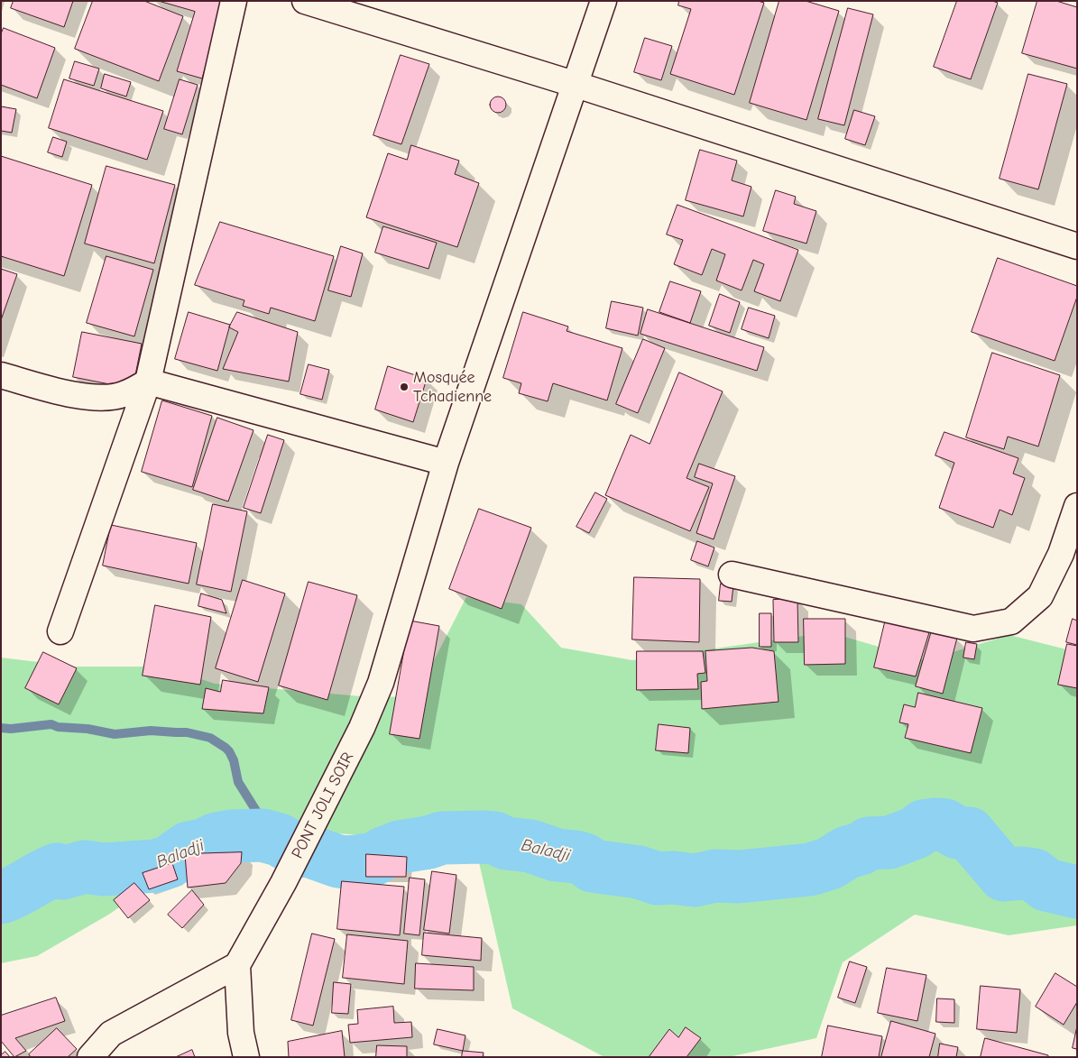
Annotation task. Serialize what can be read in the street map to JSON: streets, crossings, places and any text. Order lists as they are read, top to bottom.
{
  "streets": {
    "street": ["PONT JOLI SOIR"]
  },
  "water": ["Baladji"],
  "places": ["Mosquée Tchadienne"]
}
